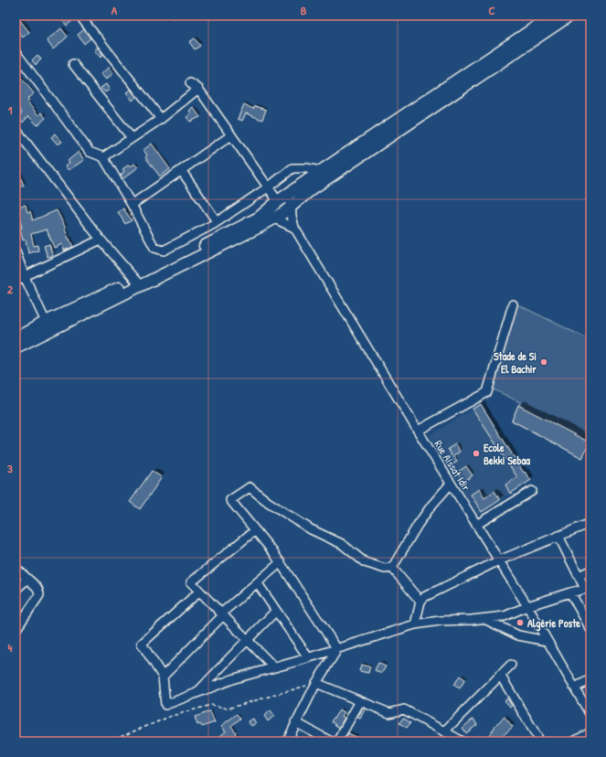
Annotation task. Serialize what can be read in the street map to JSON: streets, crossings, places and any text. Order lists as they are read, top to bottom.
{
  "streets": {
    "street": ["Rue Aissat Idir"]
  },
  "places": ["Stade de Si El Bachir", "Ecole Bekki Sebaa", "Algérie Poste"],
  "grid": {
    "columns": ["A", "B", "C"],
    "rows": [
      "1",
      "2",
      "3",
      "4"
    ]
  }
}
